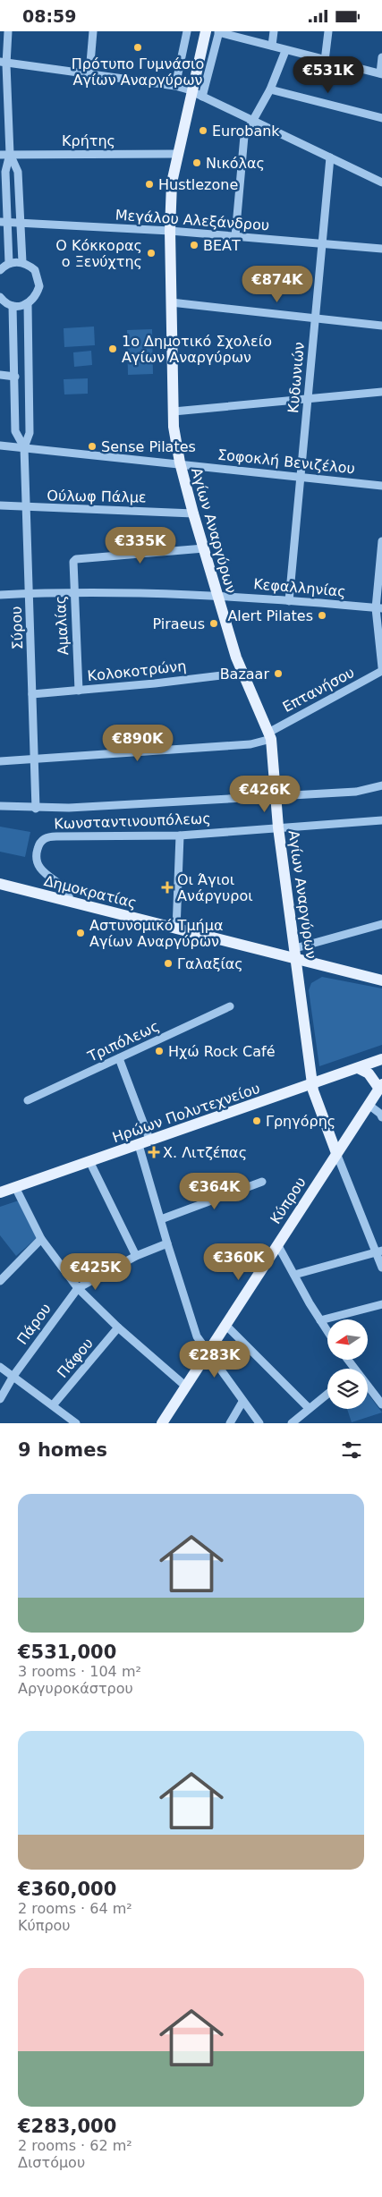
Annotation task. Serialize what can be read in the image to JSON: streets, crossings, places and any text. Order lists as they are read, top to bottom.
{
  "streets": {
    "main road": [
      "Αγίων Αναργύρων",
      "Δημοκρατίας",
      "Ηρώων Πολυτεχνείου",
      "Κύπρου"
    ],
    "street": [
      "Κρήτης",
      "Μεγάλου Αλεξάνδρου",
      "Κυδωνιών",
      "Σοφοκλή Βενιζέλου",
      "Ούλωφ Πάλμε",
      "Κεφαλληνίας",
      "Αμαλίας",
      "Σύρου",
      "Κολοκοτρώνη",
      "Επτανήσου",
      "Κωνσταντινουπόλεως",
      "Τριπόλεως",
      "Πάρου",
      "Πάφου"
    ]
  },
  "crossings": [
    ["Κρήτης", "Αγίων Αναργύρων"],
    ["Μεγάλου Αλεξάνδρου", "Κυδωνιών"],
    ["Μεγάλου Αλεξάνδρου", "Αγίων Αναργύρων"],
    ["Κυδωνιών", "Σοφοκλή Βενιζέλου"],
    ["Κυδωνιών", "Κεφαλληνίας"],
    ["Σοφοκλή Βενιζέλου", "Αγίων Αναργύρων"],
    ["Σοφοκλή Βενιζέλου", "Σύρου"],
    ["Ούλωφ Πάλμε", "Αγίων Αναργύρων"],
    ["Ούλωφ Πάλμε", "Σύρου"],
    ["Αγίων Αναργύρων", "Κεφαλληνίας"],
    ["Αγίων Αναργύρων", "Αμαλίας"],
    ["Αγίων Αναργύρων", "Κολοκοτρώνη"],
    ["Αγίων Αναργύρων", "Επτανήσου"],
    ["Αγίων Αναργύρων", "Κωνσταντινουπόλεως"],
    ["Αγίων Αναργύρων", "Δημοκρατίας"],
    ["Αγίων Αναργύρων", "Ηρώων Πολυτεχνείου"],
    ["Αγίων Αναργύρων", "Κύπρου"],
    ["Κεφαλληνίας", "Αμαλίας"],
    ["Κεφαλληνίας", "Σύρου"],
    ["Αμαλίας", "Κολοκοτρώνη"],
    ["Σύρου", "Κολοκοτρώνη"],
    ["Σύρου", "Επτανήσου"],
    ["Σύρου", "Κωνσταντινουπόλεως"],
    ["Κωνσταντινουπόλεως", "Δημοκρατίας"]
  ],
  "places": {
    "other": [
      "Πρότυπο Γυμνάσιο Αγίων Αναργύρων",
      "Eurobank",
      "Νικόλας",
      "Hustlezone",
      "ΒΕΑΤ",
      "Ο Κόκκορας ο Ξενύχτης",
      "1ο Δημοτικό Σχολείο Αγίων Αναργύρων",
      "Sense Pilates",
      "Alert Pilates",
      "Piraeus",
      "Bazaar",
      "Αστυνομικό Τμήμα Αγίων Αναργύρων",
      "Γαλαξίας",
      "Ηχώ Rock Café",
      "Γρηγόρης"
    ],
    "health": ["Οι Άγιοι Ανάργυροι", "Χ. Λιτζέπας"]
  },
  "north": "left",
  "page": {
    "status": "08:59",
    "price": [
      "€531K",
      "€874K",
      "€335K",
      "€890K",
      "€426K",
      "€364K",
      "€360K",
      "€425K",
      "€283K"
    ],
    "heading": "9 homes",
    "list": [
      {
        "name": "€531,000",
        "note": "3 rooms · 104 m² · Αργυροκάστρου"
      },
      {
        "name": "€360,000",
        "note": "2 rooms · 64 m² · Κύπρου"
      },
      {
        "name": "€283,000",
        "note": "2 rooms · 62 m² · Διστόμου"
      }
    ]
  }
}
